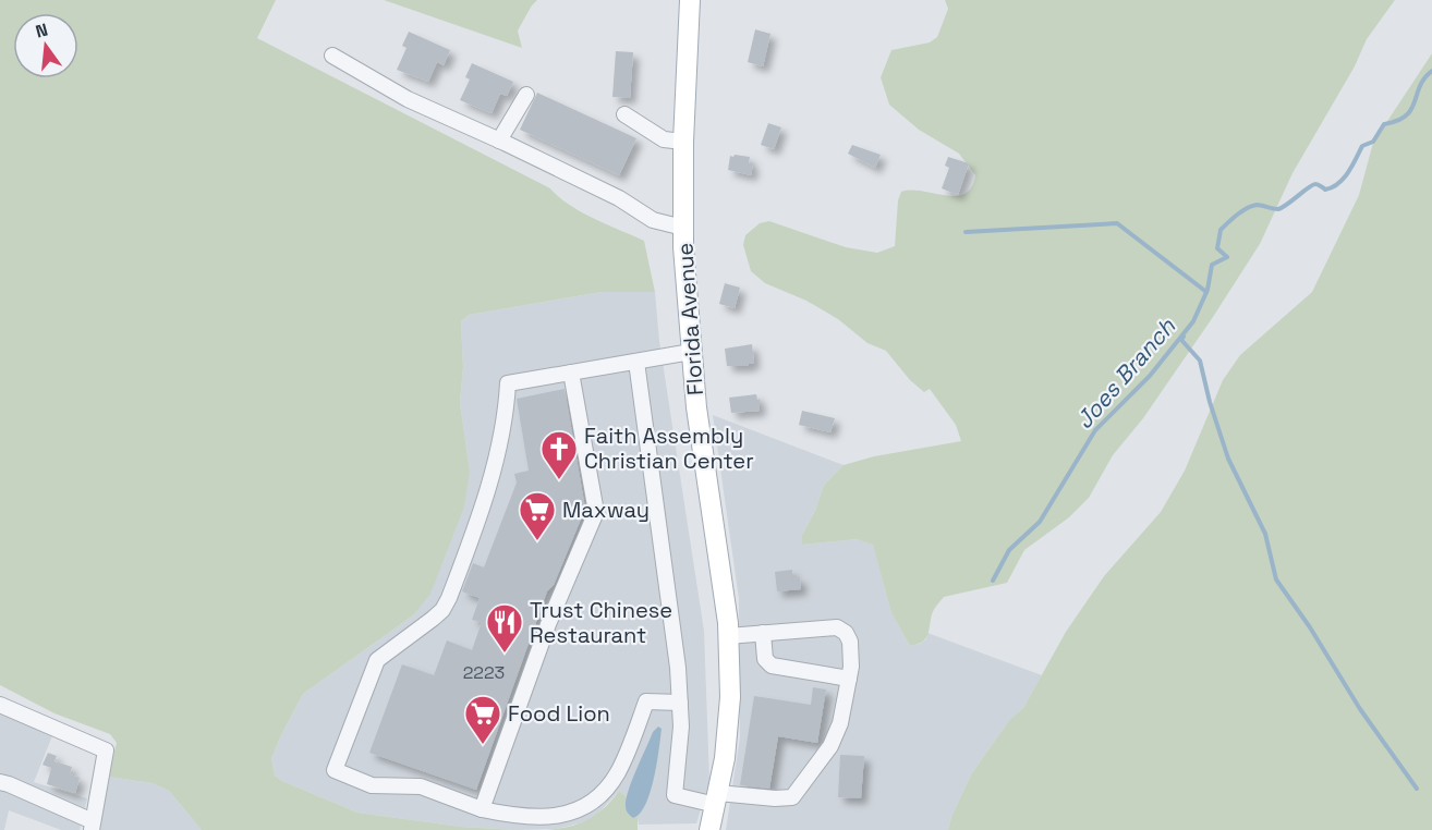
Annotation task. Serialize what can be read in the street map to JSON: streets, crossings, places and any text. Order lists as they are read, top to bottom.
{
  "streets": {
    "main road": ["Florida Avenue"]
  },
  "water": ["Joes Branch"],
  "places": {
    "church": ["Faith Assembly Christian Center"],
    "supermarket": ["Maxway", "Food Lion"],
    "restaurant": ["Trust Chinese Restaurant"]
  },
  "house_numbers": ["2223"],
  "north": "top"
}
